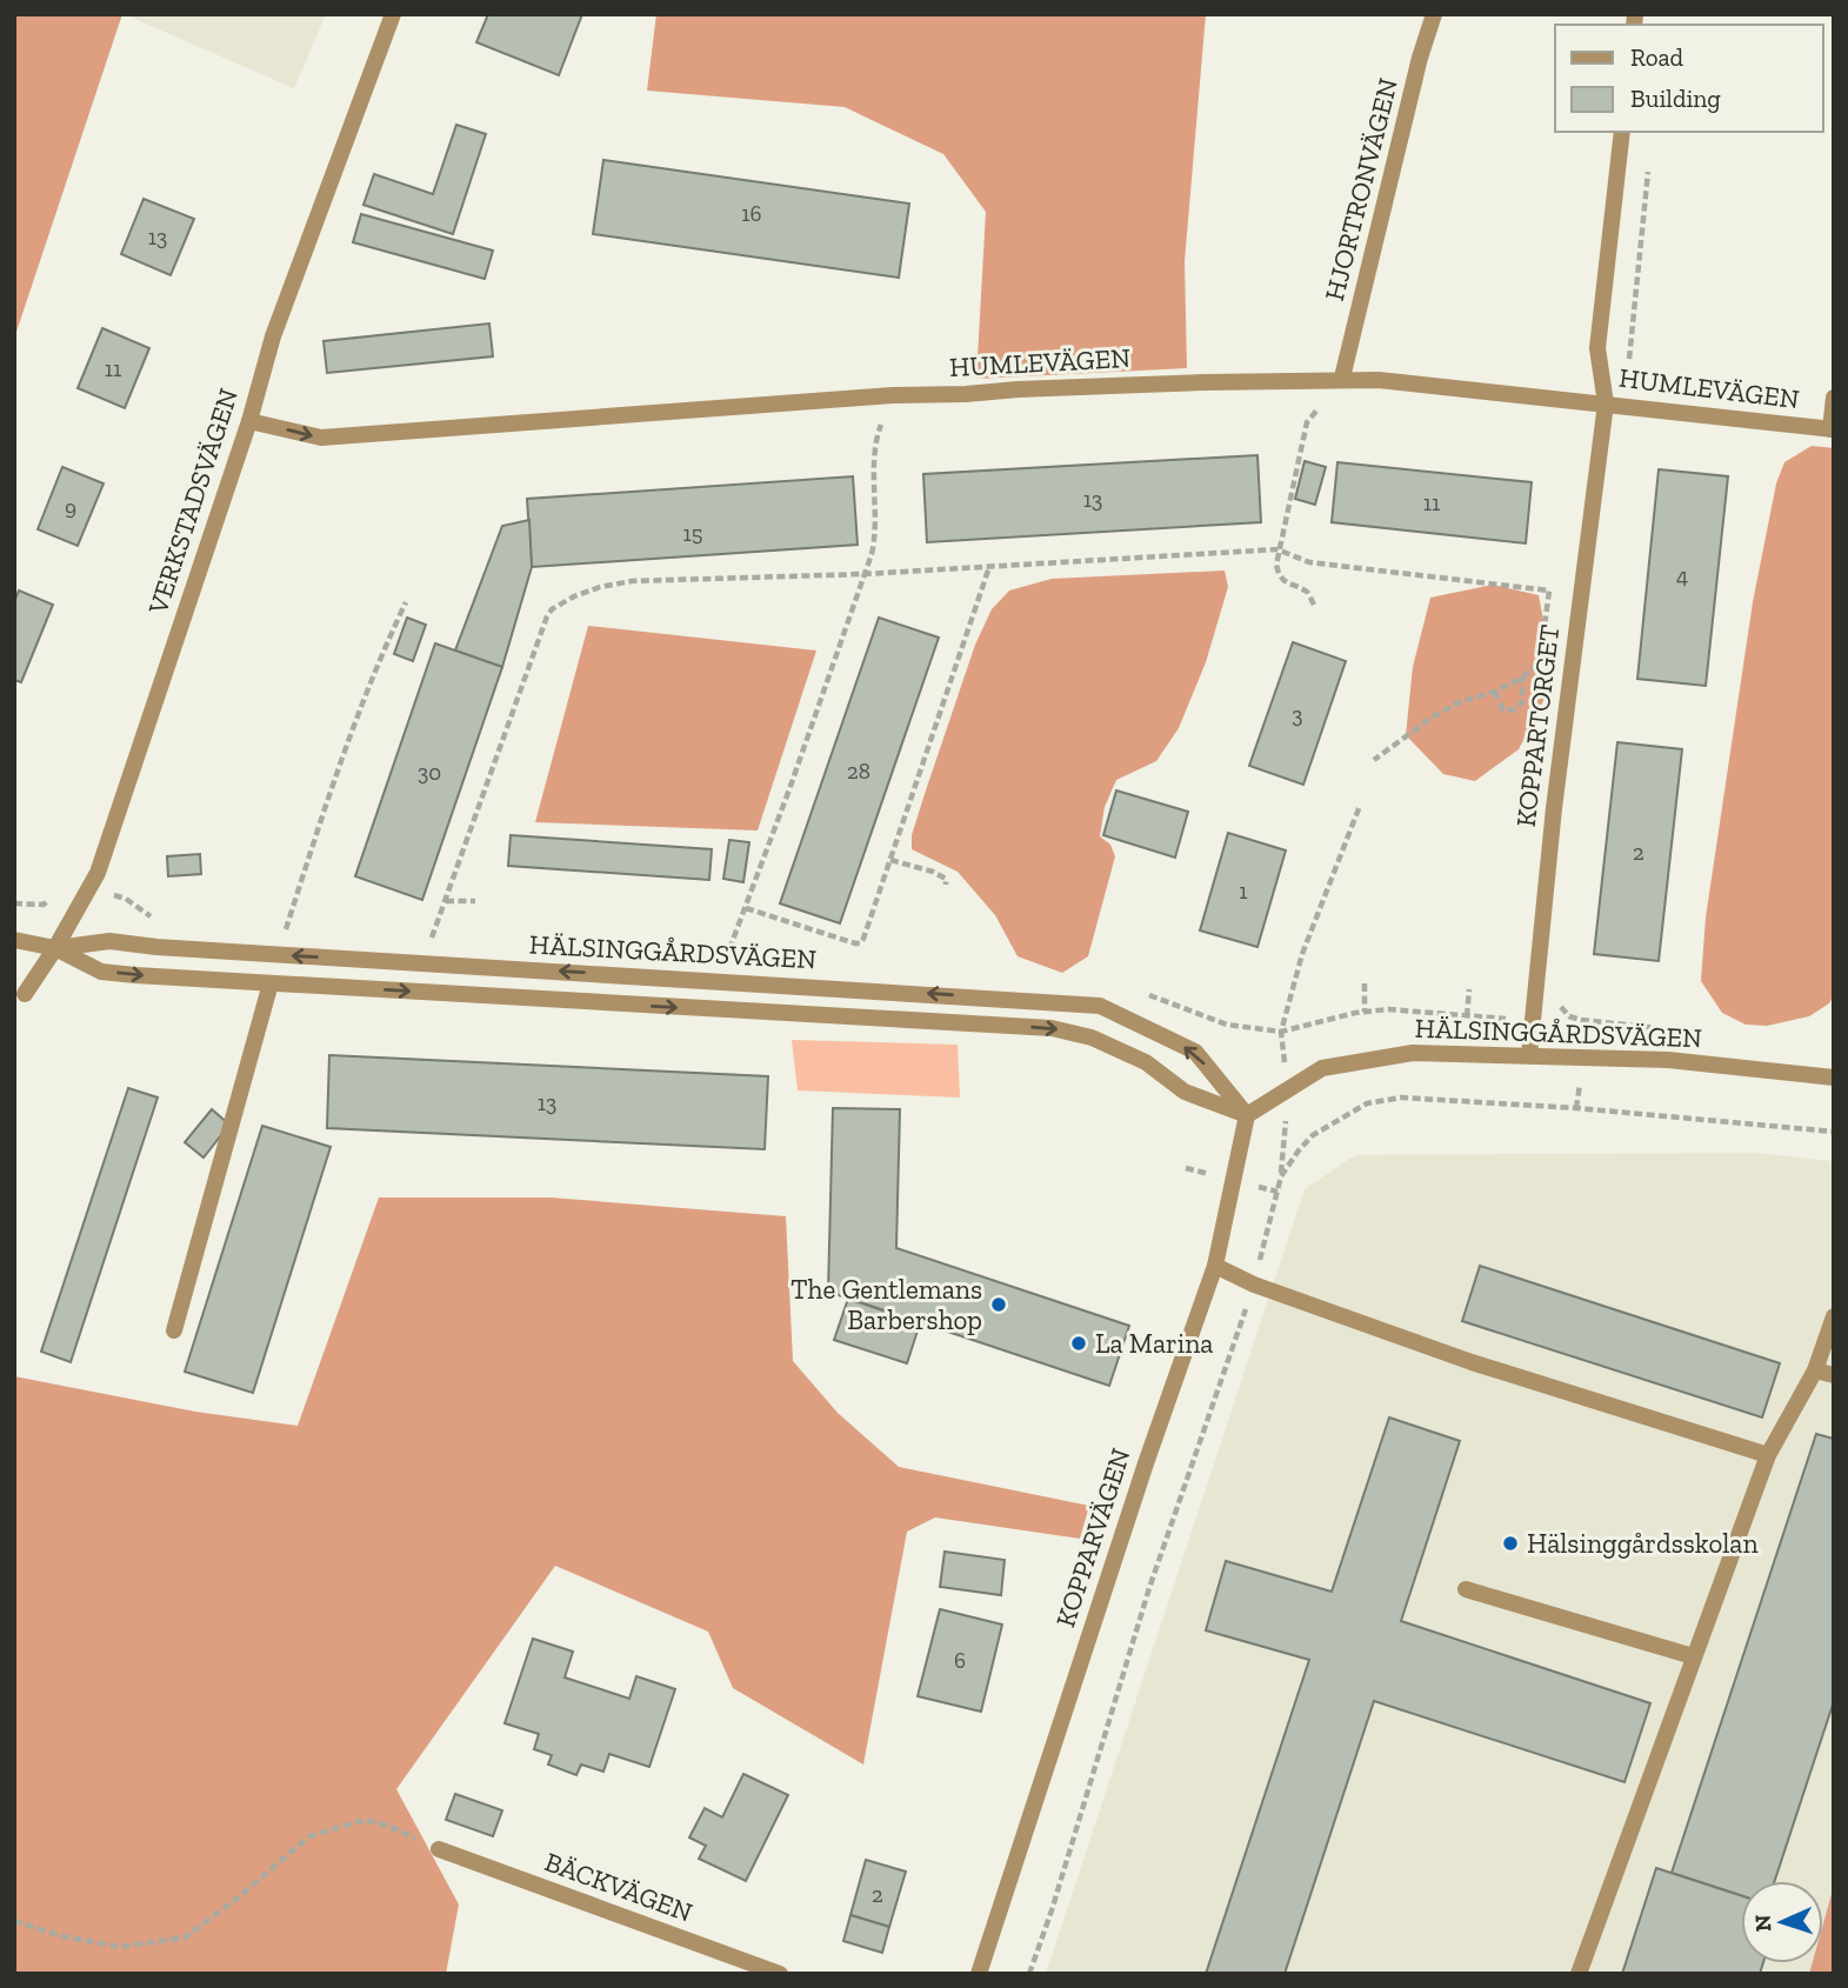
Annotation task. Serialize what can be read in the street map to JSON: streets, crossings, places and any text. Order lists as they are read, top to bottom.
{
  "streets": {
    "street": [
      "HJORTRONVÄGEN",
      "HUMLEVÄGEN",
      "VERKSTADSVÄGEN",
      "KOPPARTORGET",
      "HÄLSINGGÅRDSVÄGEN",
      "KOPPARVÄGEN",
      "BÄCKVÄGEN"
    ]
  },
  "crossings": [
    ["HJORTRONVÄGEN", "HUMLEVÄGEN"],
    ["HUMLEVÄGEN", "VERKSTADSVÄGEN"],
    ["HUMLEVÄGEN", "KOPPARTORGET"],
    ["VERKSTADSVÄGEN", "HÄLSINGGÅRDSVÄGEN"],
    ["KOPPARTORGET", "HÄLSINGGÅRDSVÄGEN"],
    ["HÄLSINGGÅRDSVÄGEN", "KOPPARVÄGEN"]
  ],
  "one_way": ["HUMLEVÄGEN"],
  "places": ["The Gentlemans Barbershop", "La Marina", "Hälsinggårdsskolan"],
  "house_numbers": [
    "16",
    "13",
    "11",
    "13",
    "11",
    "9",
    "15",
    "4",
    "3",
    "28",
    "30",
    "2",
    "1",
    "13",
    "6",
    "2"
  ],
  "legend": ["Road", "Building"],
  "north": "left"
}
